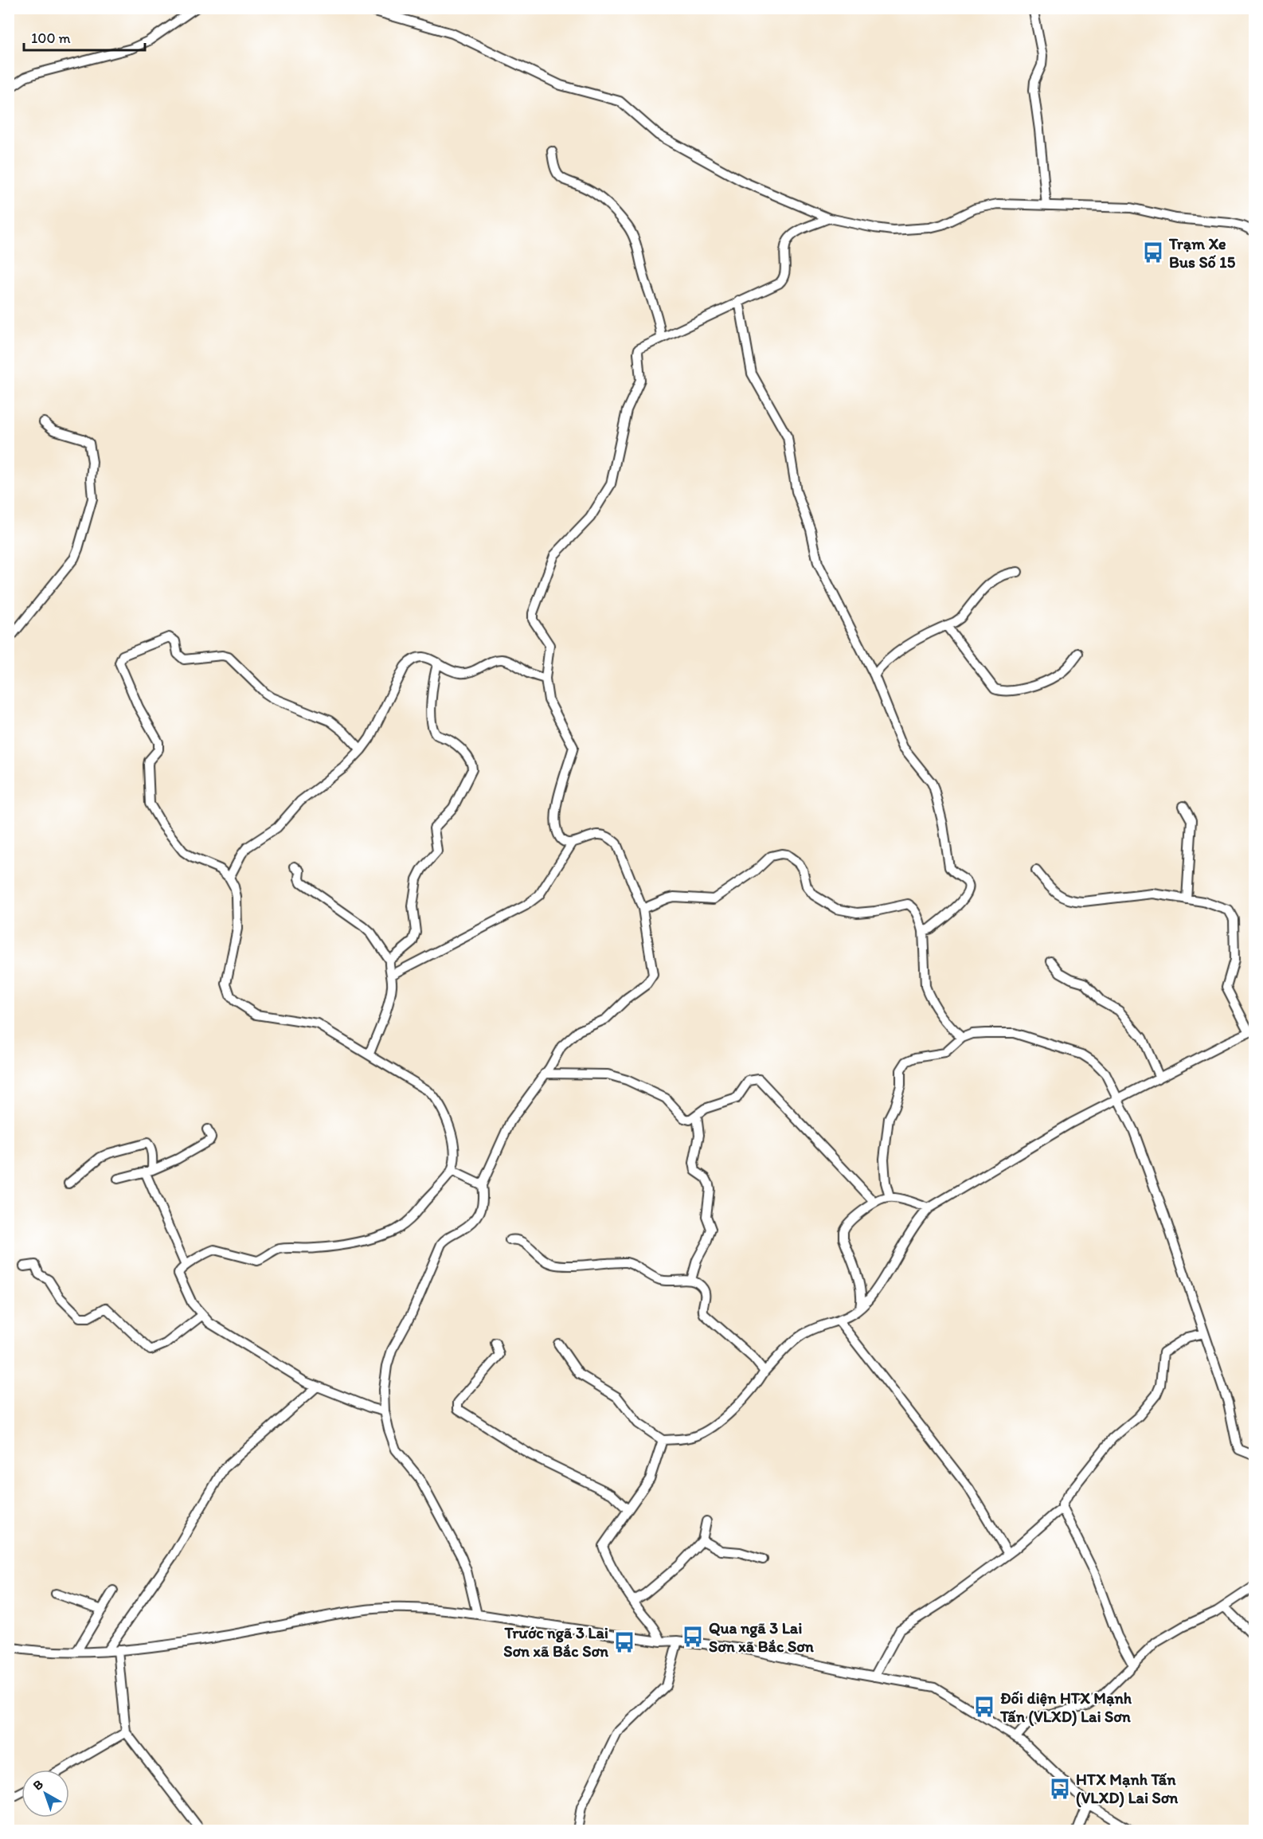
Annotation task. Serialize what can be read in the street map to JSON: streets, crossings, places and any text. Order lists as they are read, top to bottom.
{
  "places": {
    "bus stop": [
      "Trạm Xe Bus Số 15",
      "Qua ngã 3 Lai Sơn xã Bắc Sơn",
      "Trước ngã 3 Lai Sơn xã Bắc Sơn",
      "Đối diện HTX Mạnh Tấn (VLXD) Lai Sơn",
      "HTX Mạnh Tấn (VLXD) Lai Sơn"
    ]
  },
  "scale_bar": "100 m",
  "north": "top left"
}
